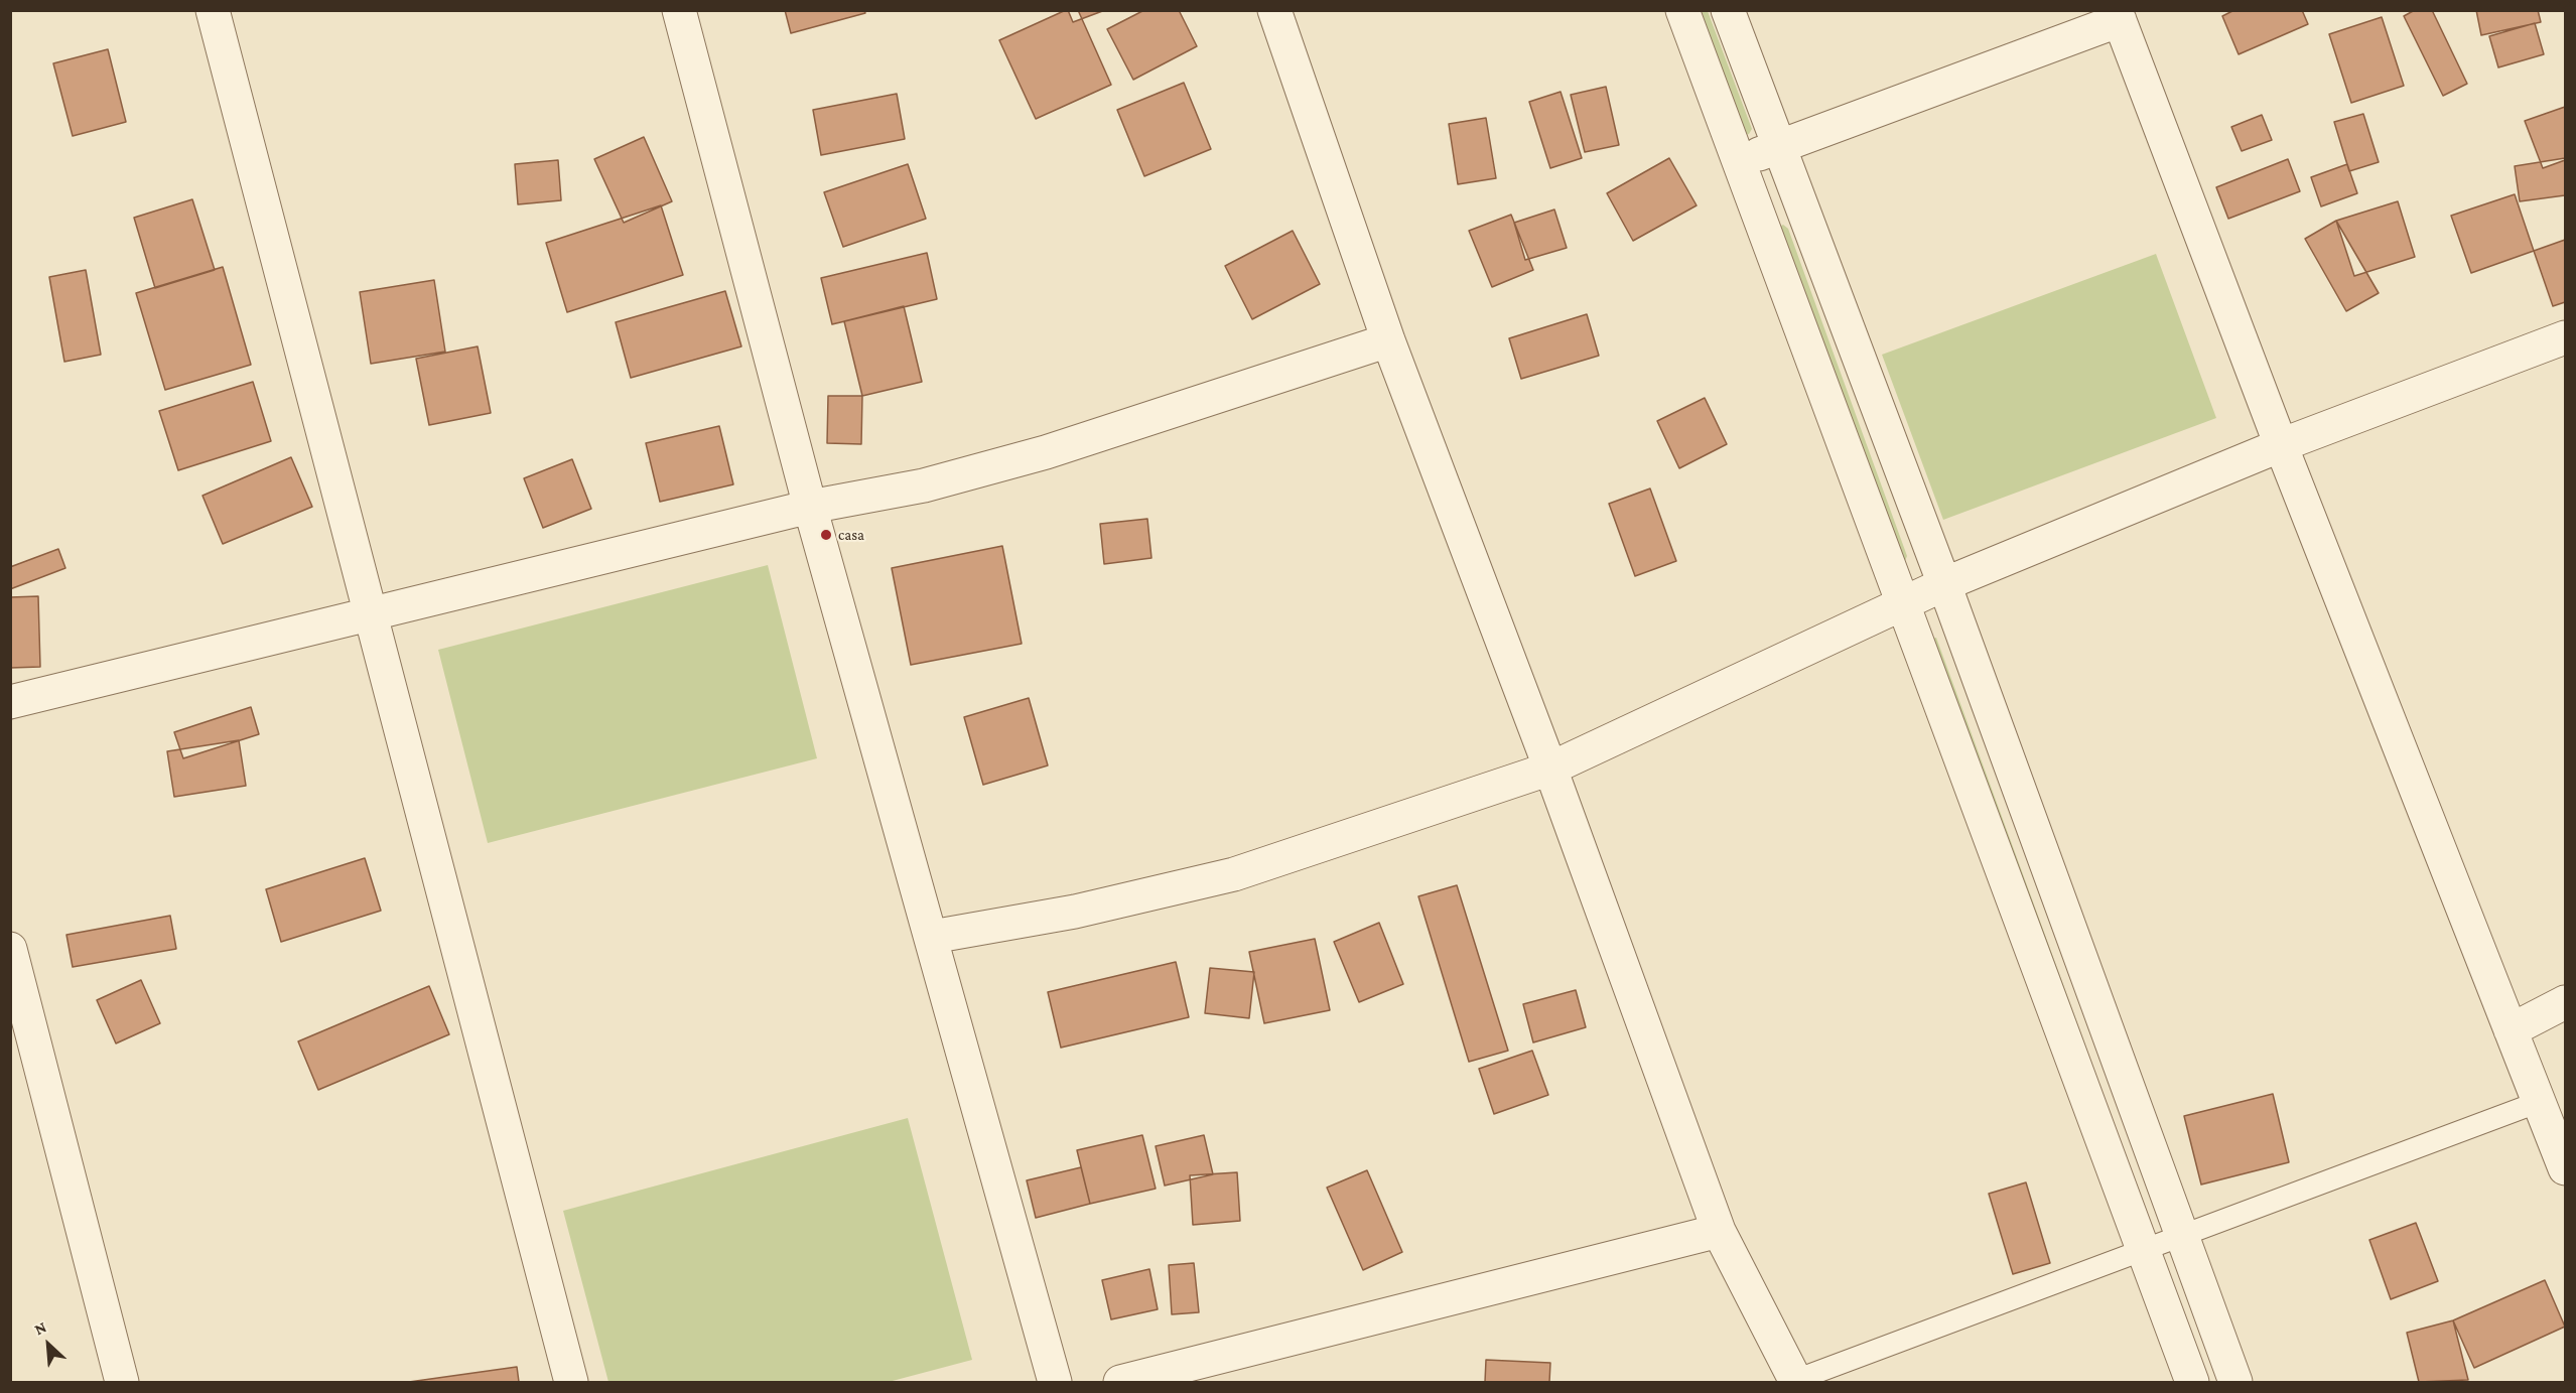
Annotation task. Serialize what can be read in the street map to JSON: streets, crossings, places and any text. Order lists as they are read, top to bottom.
{
  "places": ["casa"],
  "north": "top left"
}
